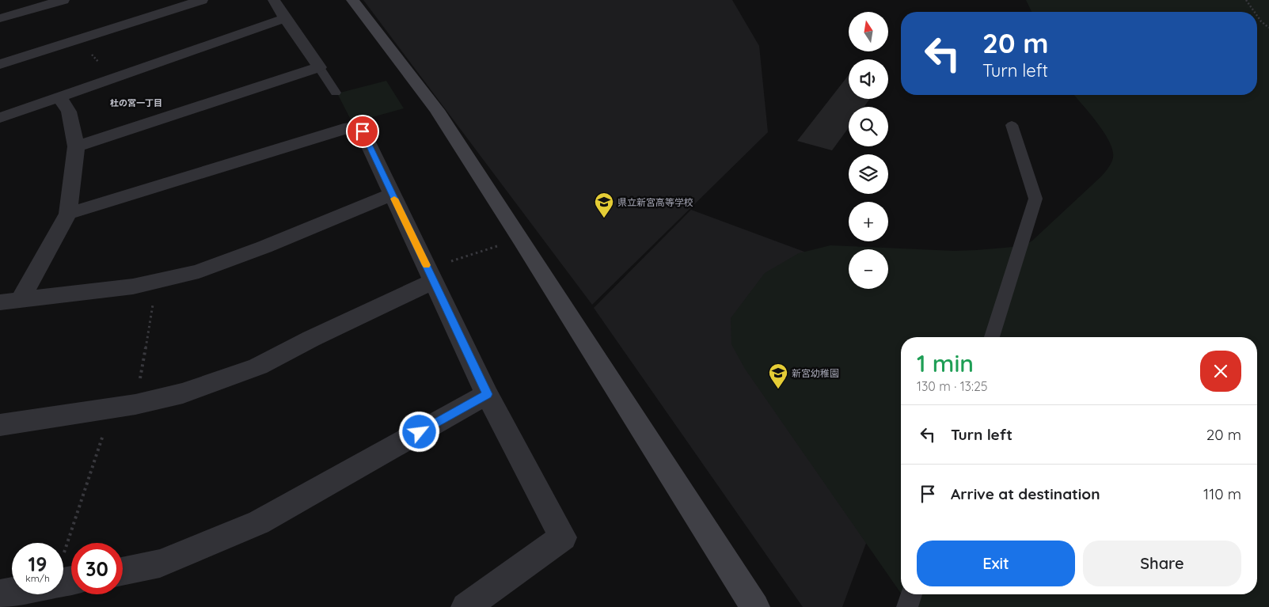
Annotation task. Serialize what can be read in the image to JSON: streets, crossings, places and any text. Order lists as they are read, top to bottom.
{
  "districts": ["杜の宮一丁目"],
  "places": {
    "school or university": ["県立新宮高等学校", "新宮幼稚園"]
  },
  "north": "top",
  "page": {
    "map_buttons": ["+", "−"],
    "turn": ["20 m", "Turn left"],
    "heading": ["1 min", "130 m · 13:25"],
    "list": [
      {
        "name": "Turn left",
        "value": "20 m"
      },
      {
        "name": "Arrive at destination",
        "value": "110 m"
      }
    ],
    "buttons": ["Exit", "Share"],
    "speed": "19 km/h",
    "limit": "30"
  }
}
